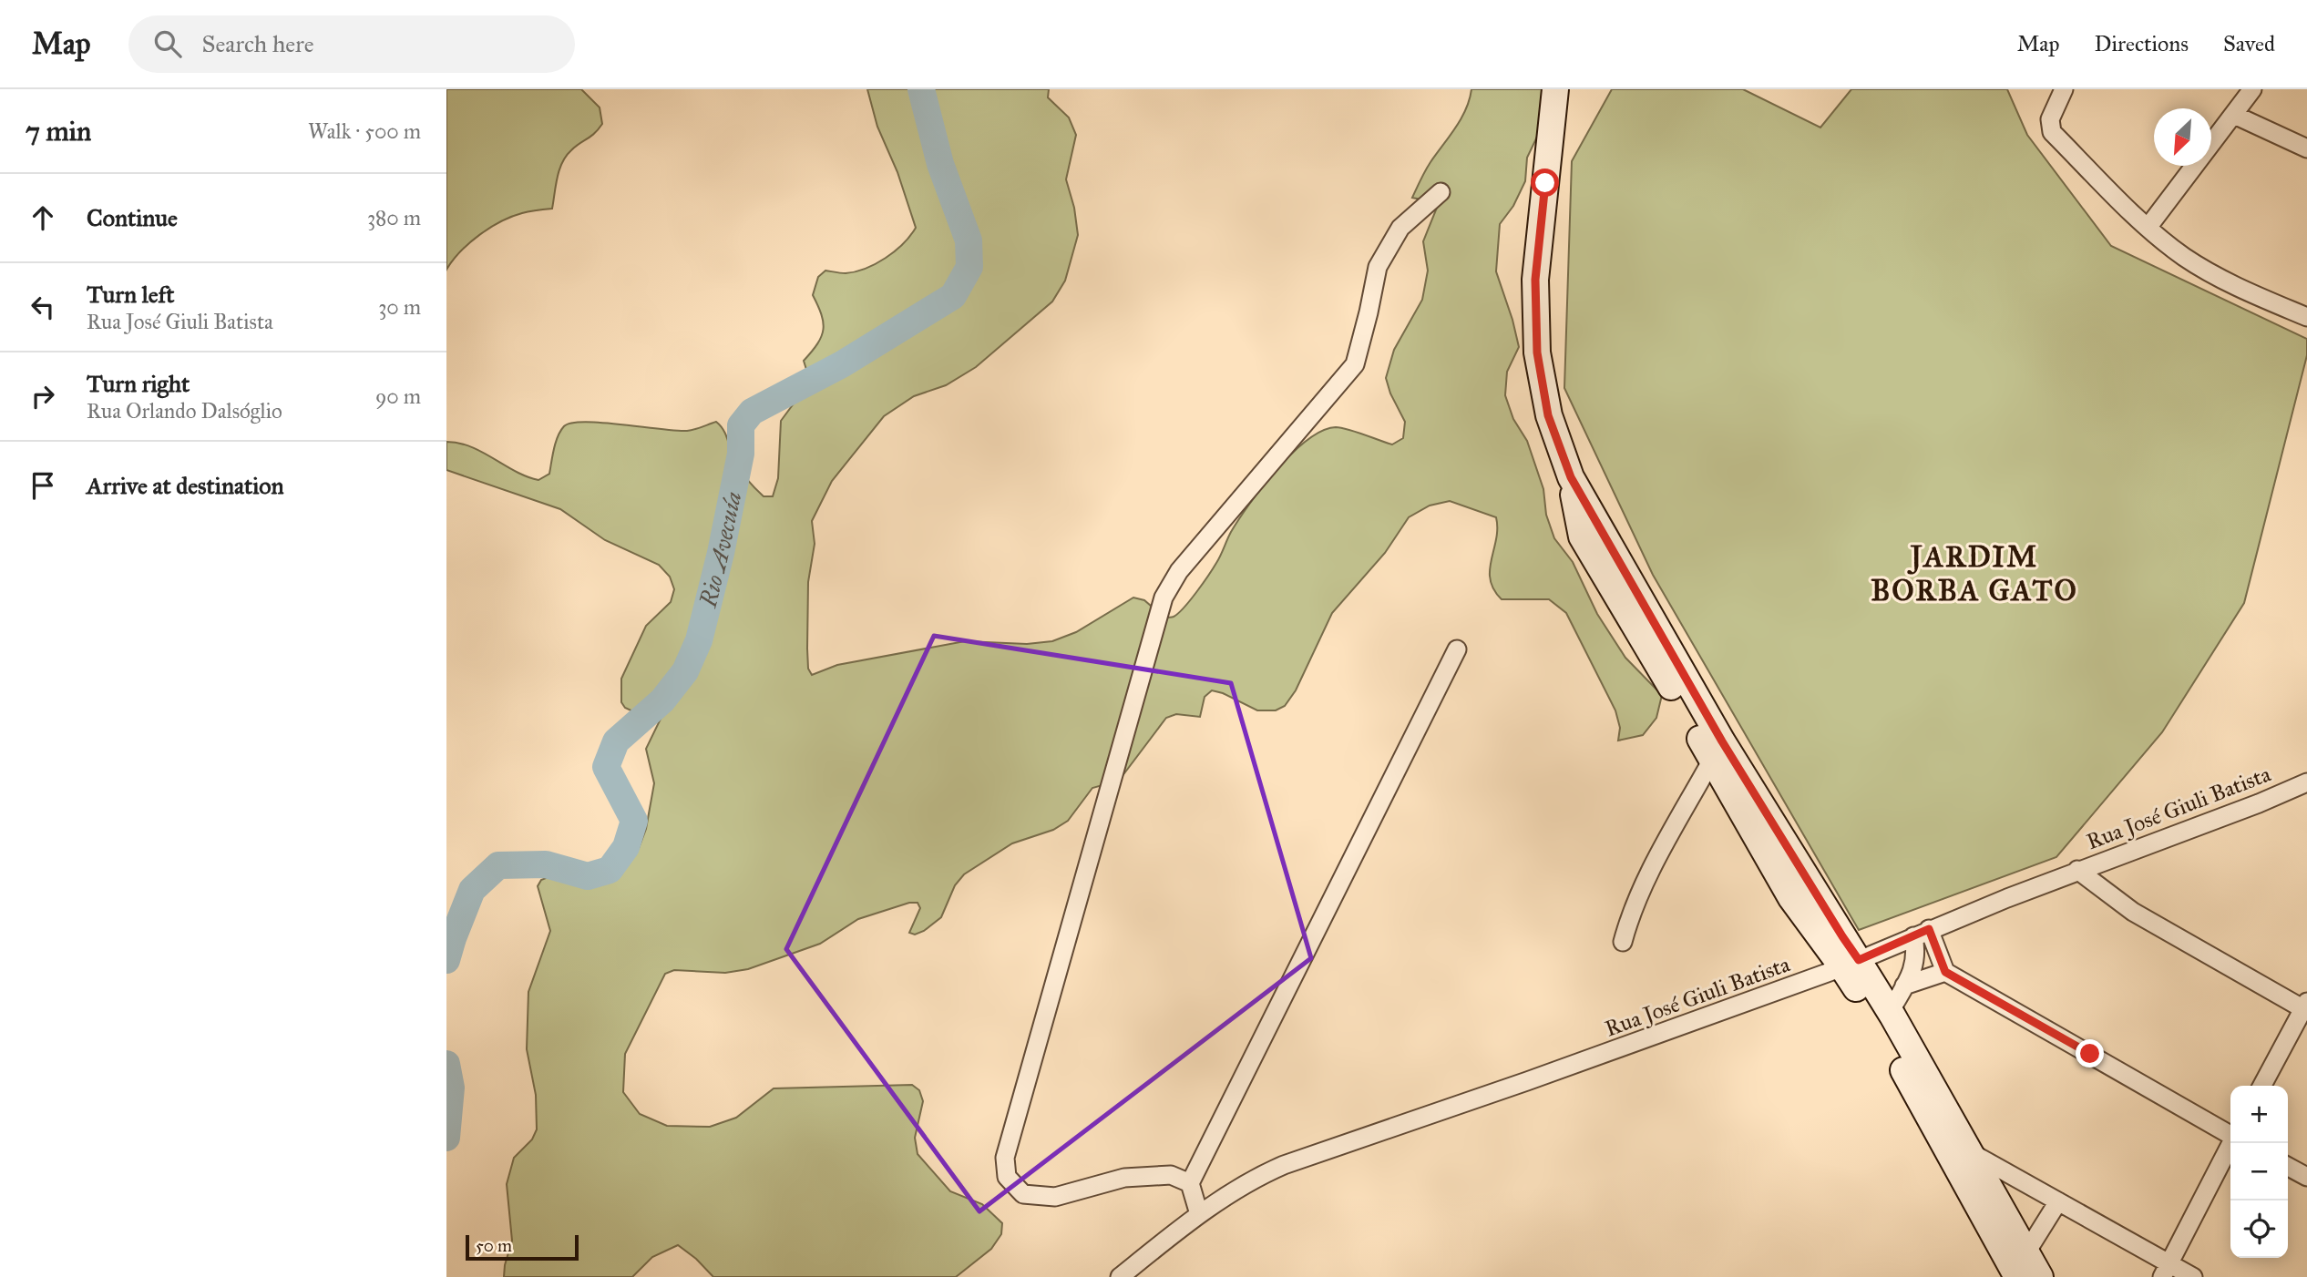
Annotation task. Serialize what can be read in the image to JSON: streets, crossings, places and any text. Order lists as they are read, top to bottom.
{
  "streets": {
    "street": ["Rua José Giuli Batista"]
  },
  "districts": ["JARDIM BORBA GATO"],
  "water": ["Rio Avecuía"],
  "scale_bar": "50 m",
  "north": "bottom left",
  "page": {
    "header": "Map",
    "search": "Search here",
    "nav": ["Map", "Directions", "Saved"],
    "heading": ["7 min", "Walk · 500 m"],
    "list": [
      ["Continue", "380 m"],
      ["Turn left", "Rua José Giuli Batista", "30 m"],
      ["Turn right", "Rua Orlando Dalsóglio", "90 m"],
      "Arrive at destination"
    ],
    "map_buttons": ["+", "−"],
    "scale": "50 m"
  }
}
